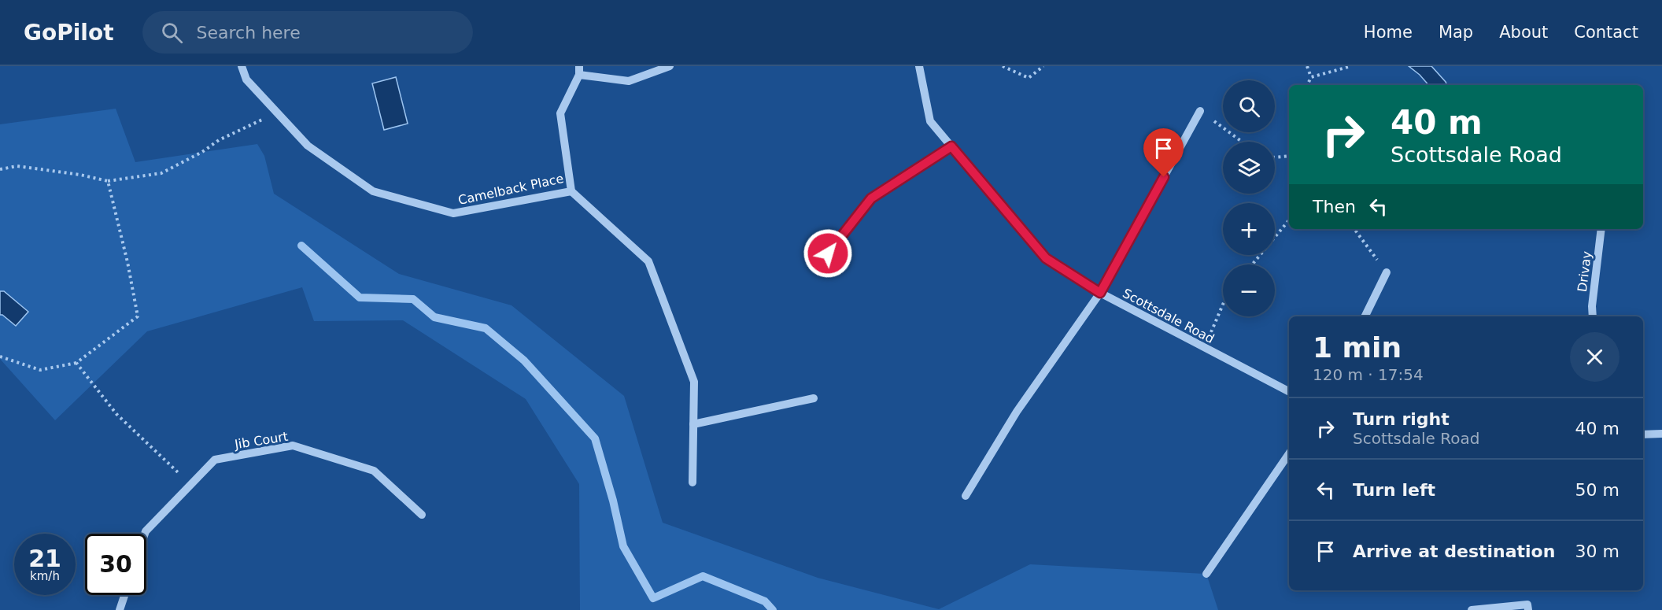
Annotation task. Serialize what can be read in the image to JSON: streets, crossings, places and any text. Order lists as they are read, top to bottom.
{
  "streets": {
    "street": [
      "Camelback Place",
      "Drivay",
      "Scottsdale Road",
      "Jib Court"
    ]
  },
  "page": {
    "header": "GoPilot",
    "search": "Search here",
    "nav": [
      "Home",
      "Map",
      "About",
      "Contact"
    ],
    "map_buttons": ["+", "−"],
    "turn": ["40 m", "Scottsdale Road"],
    "then": "Then",
    "heading": ["1 min", "120 m · 17:54"],
    "list": [
      {
        "name": "Turn right",
        "note": "Scottsdale Road",
        "value": "40 m"
      },
      {
        "name": "Turn left",
        "value": "50 m"
      },
      {
        "name": "Arrive at destination",
        "value": "30 m"
      }
    ],
    "speed": "21 km/h",
    "limit": "30"
  }
}
